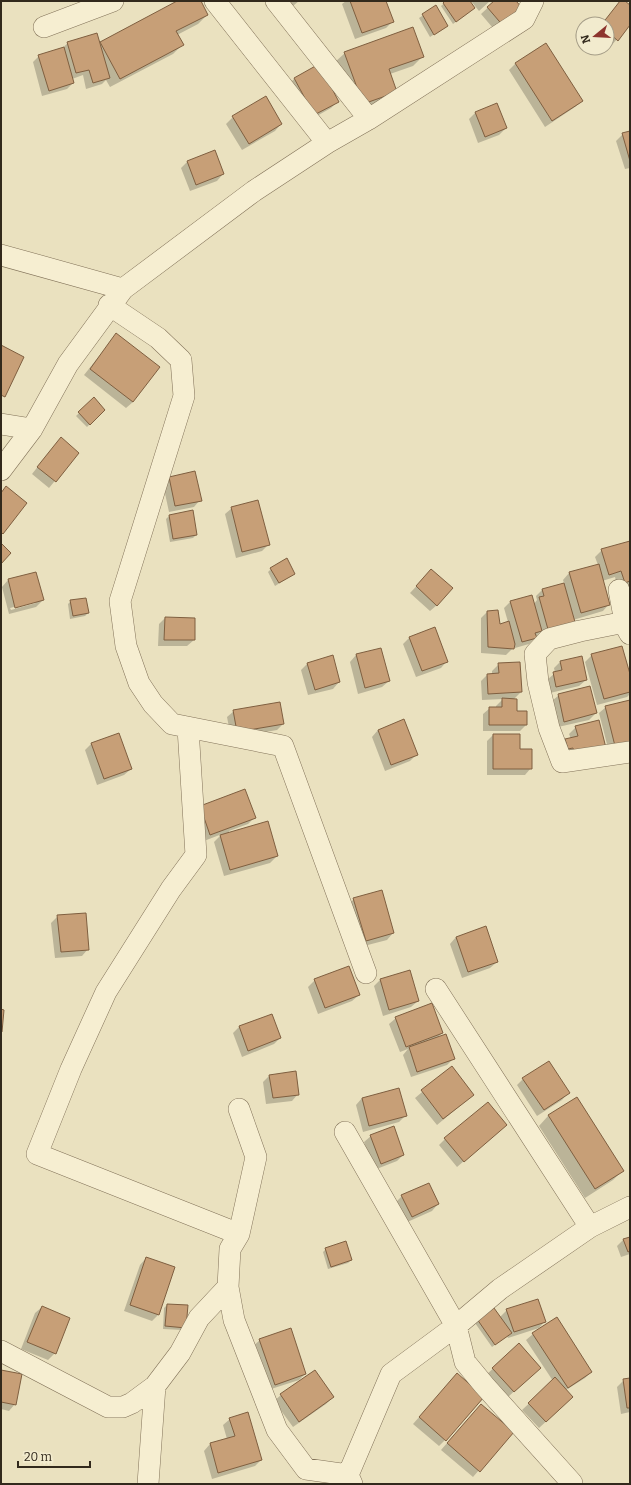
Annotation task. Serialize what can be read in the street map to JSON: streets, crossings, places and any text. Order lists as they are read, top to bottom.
{
  "scale_bar": "20 m",
  "north": "left"
}
